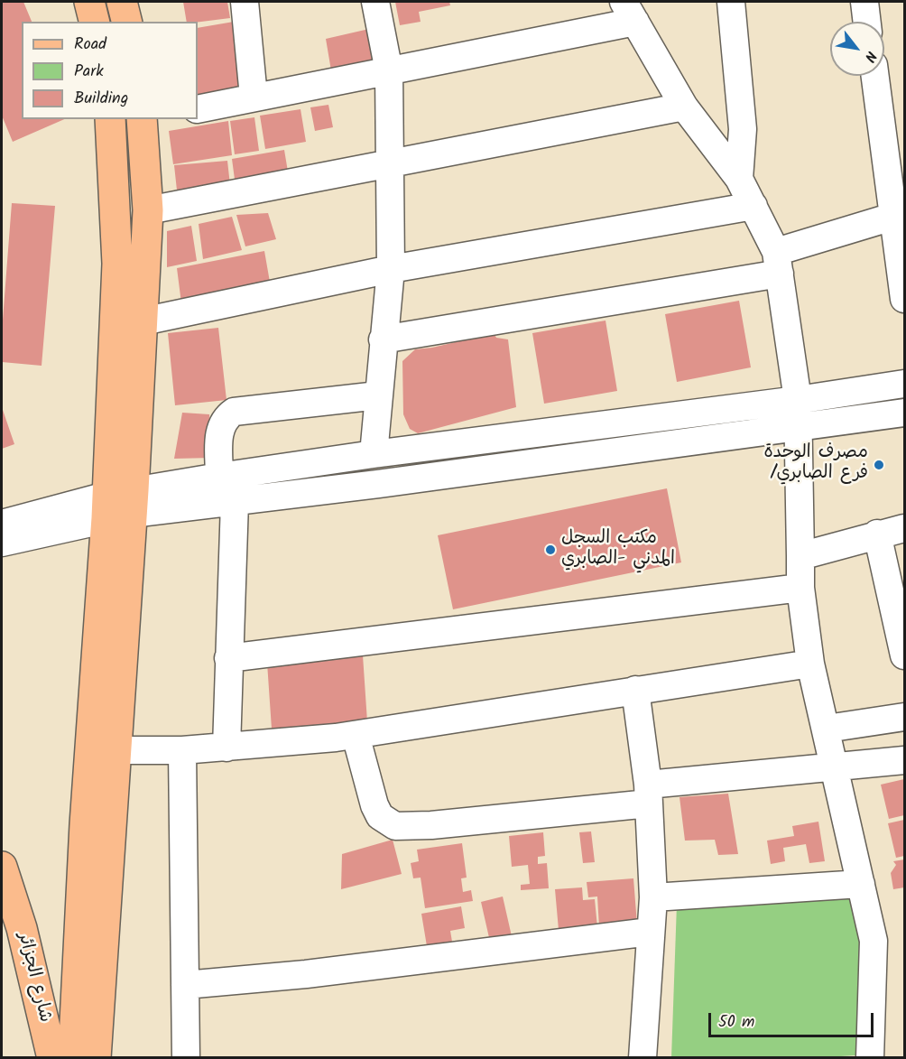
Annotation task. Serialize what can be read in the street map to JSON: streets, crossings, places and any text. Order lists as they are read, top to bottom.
{
  "streets": {
    "main road": ["شارع الجزائر"]
  },
  "places": ["مصرف الوحدة /فرع الصابري", "مكتب السجل المدني -الصابري"],
  "legend": ["Road", "Park", "Building"],
  "scale_bar": "50 m",
  "north": "bottom right"
}
